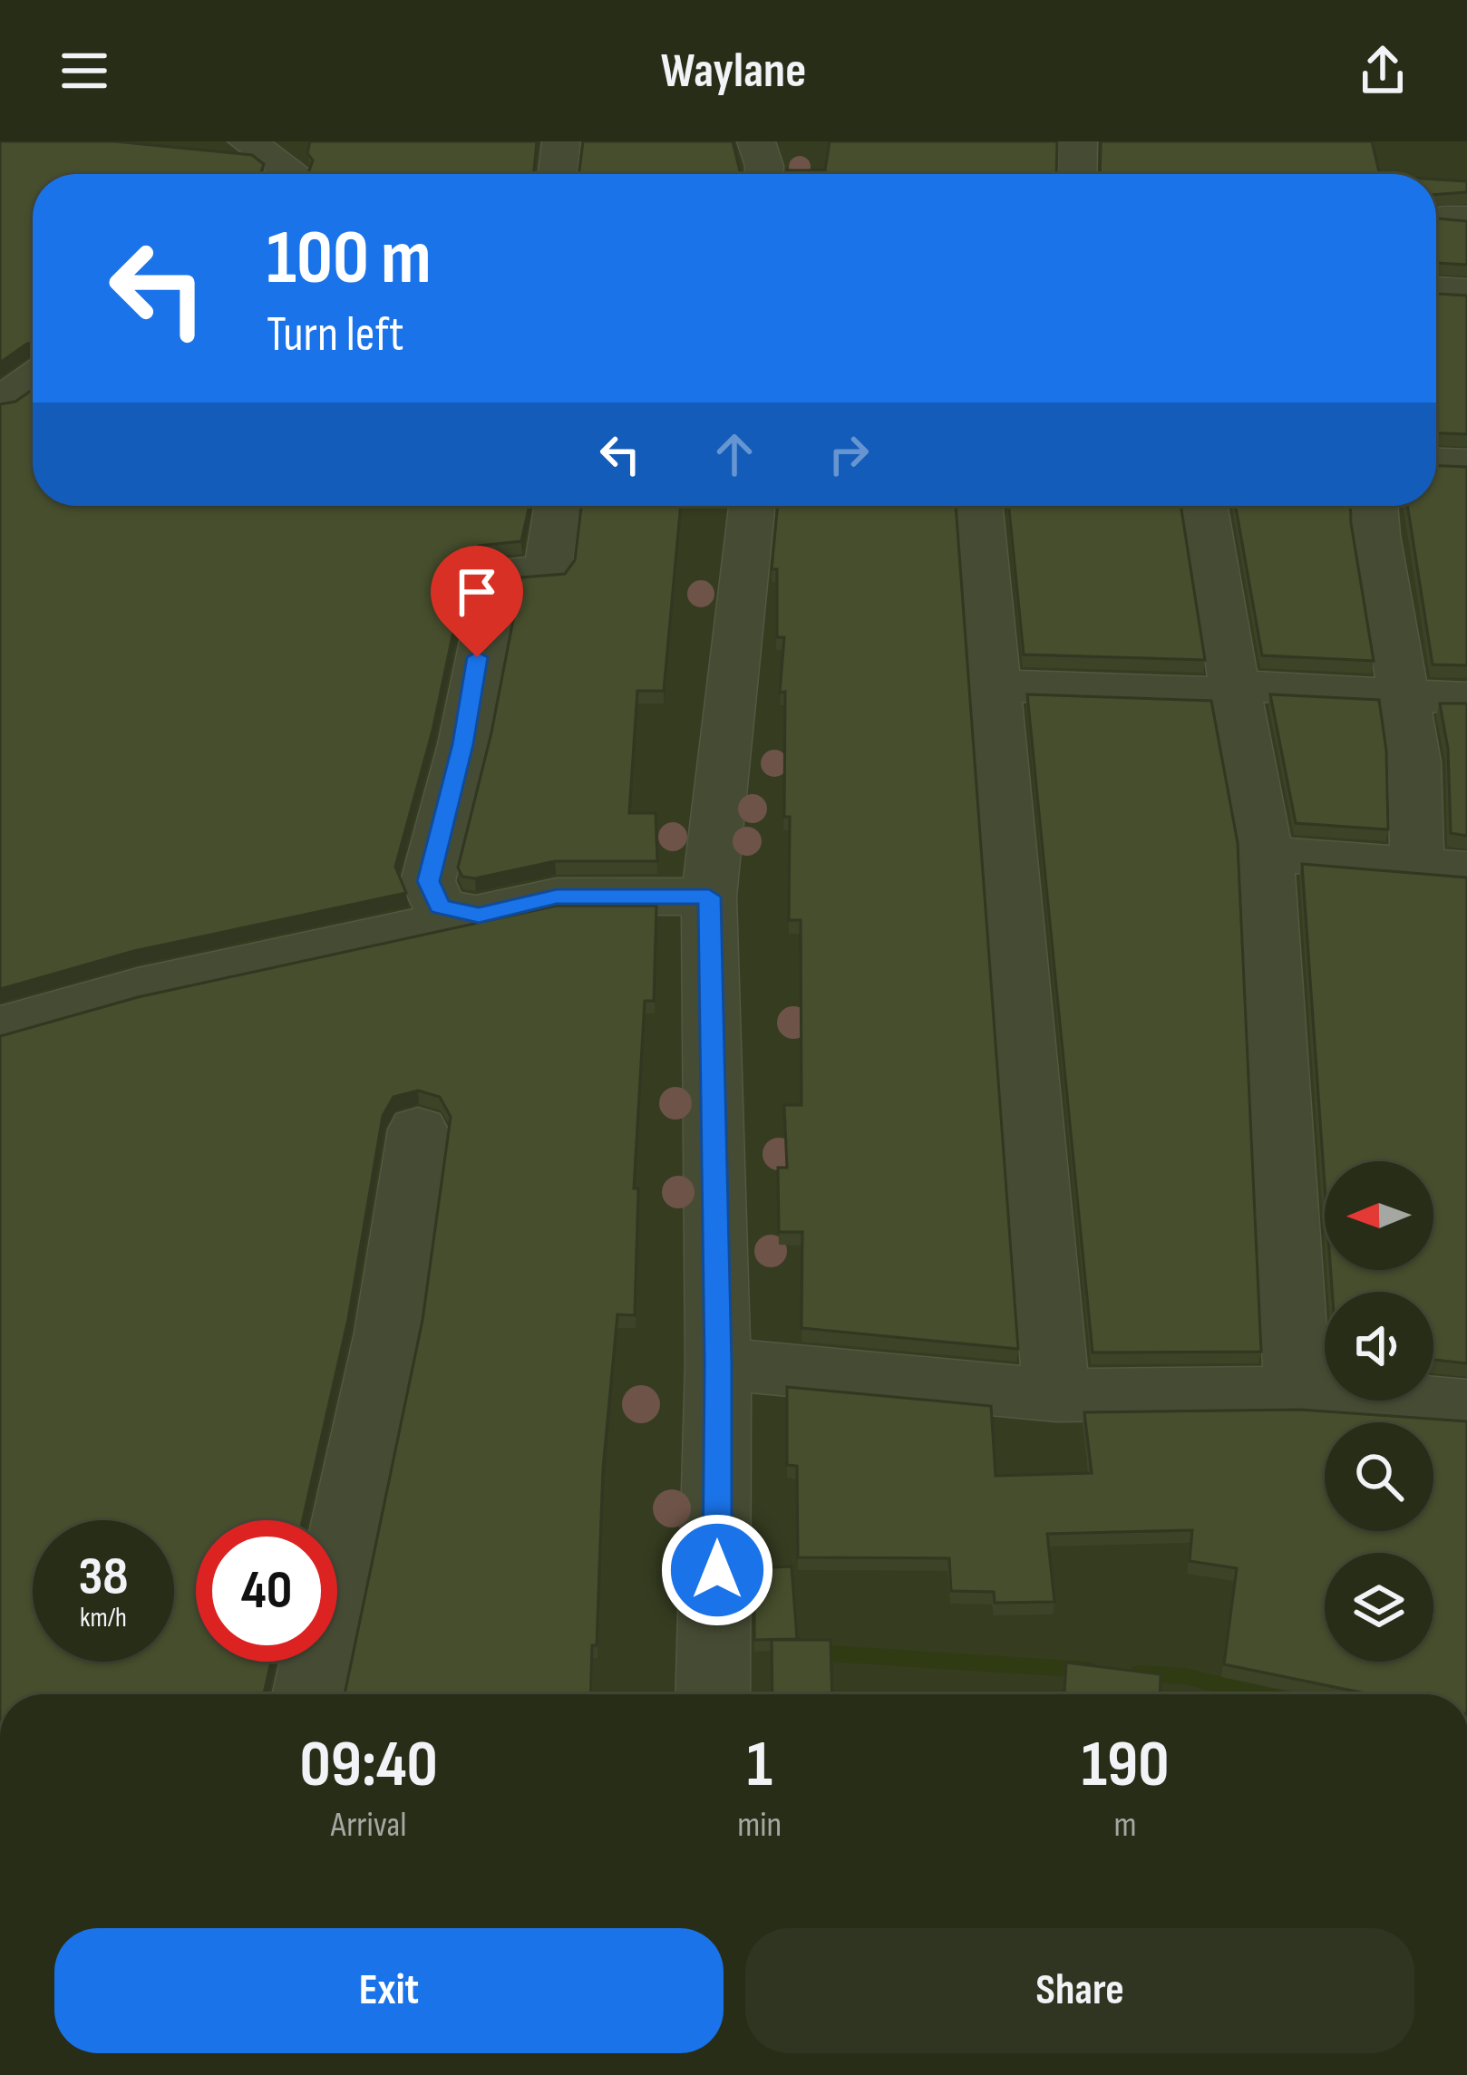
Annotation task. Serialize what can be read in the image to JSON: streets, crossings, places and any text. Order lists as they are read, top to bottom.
{
  "north": "left",
  "page": {
    "header": "Waylane",
    "turn": ["100 m", "Turn left"],
    "speed": "38 km/h",
    "limit": "40",
    "eta": [
      "09:40",
      "Arrival",
      "1",
      "min",
      "190",
      "m"
    ],
    "buttons": ["Exit", "Share"]
  }
}
